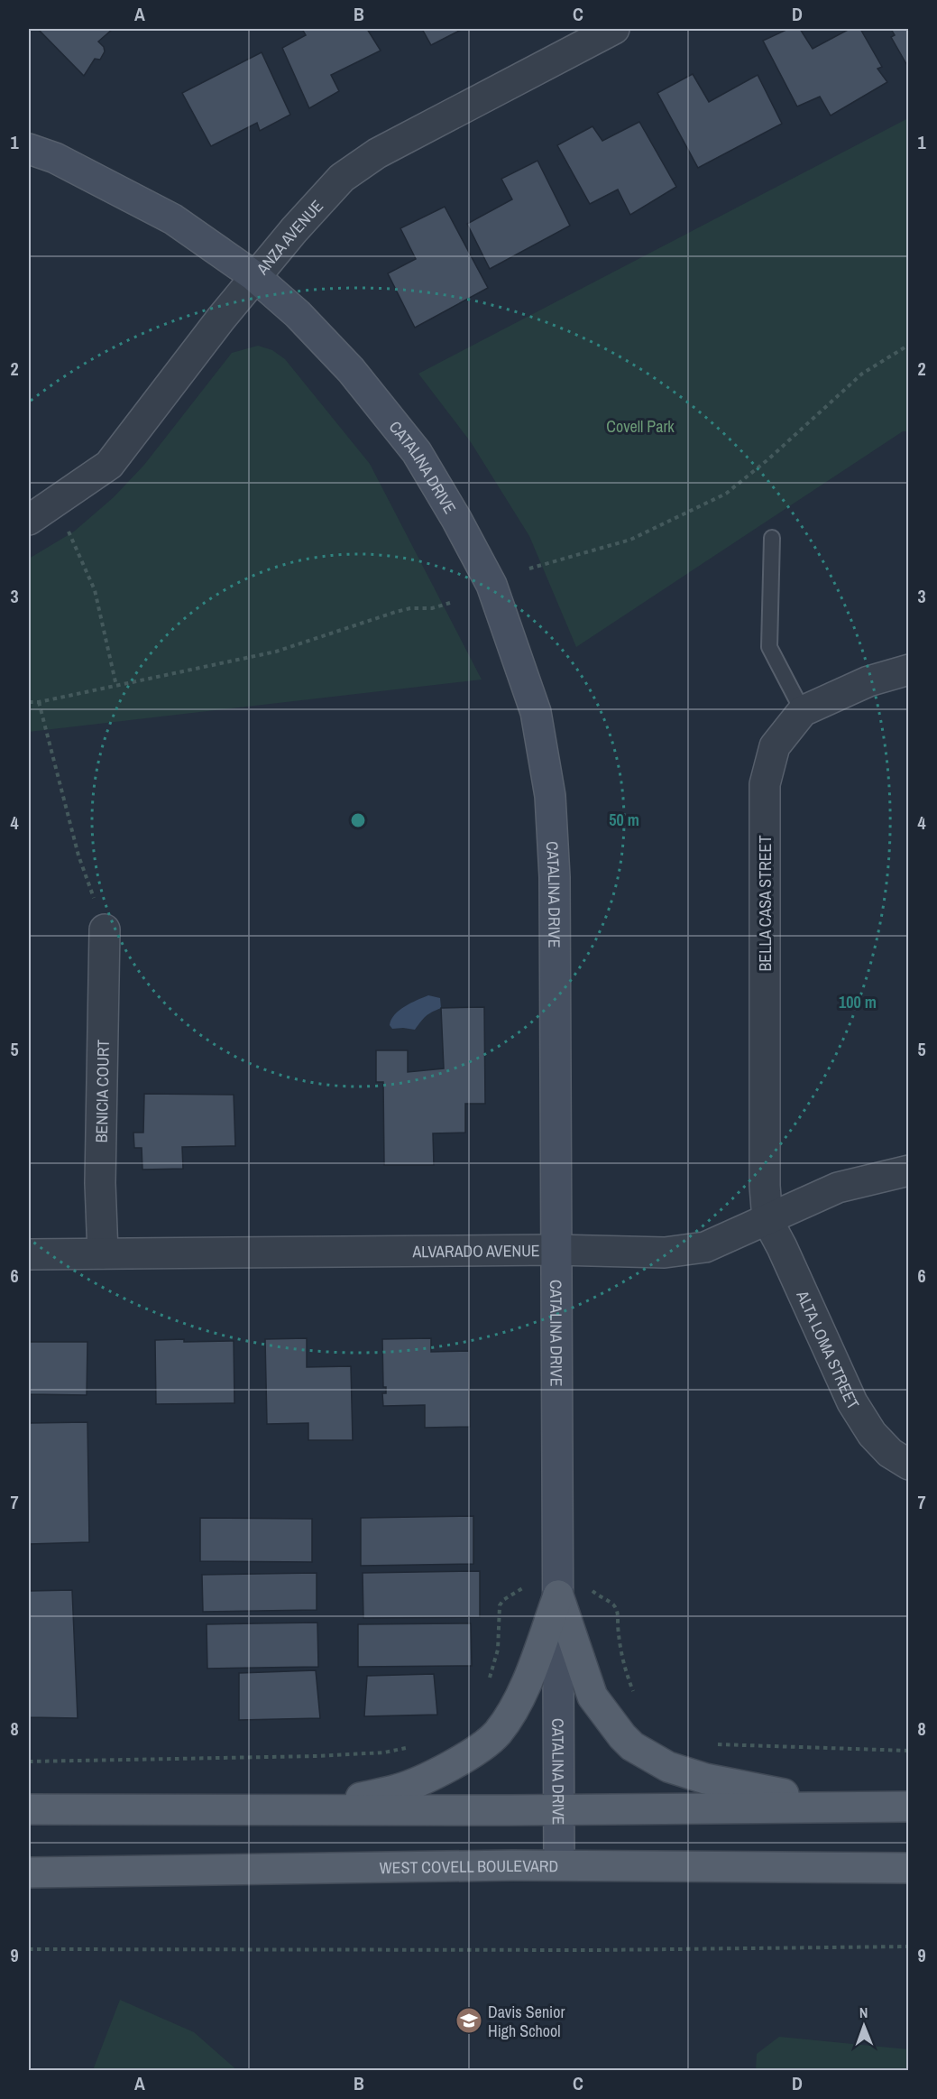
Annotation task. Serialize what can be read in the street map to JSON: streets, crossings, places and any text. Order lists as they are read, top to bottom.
{
  "streets": {
    "main road": ["WEST COVELL BOULEVARD"],
    "street": [
      "ANZA AVENUE",
      "CATALINA DRIVE",
      "BELLA CASA STREET",
      "BENICIA COURT",
      "ALVARADO AVENUE",
      "ALTA LOMA STREET"
    ]
  },
  "crossings": [
    ["ANZA AVENUE", "CATALINA DRIVE"],
    ["CATALINA DRIVE", "ALVARADO AVENUE"],
    ["CATALINA DRIVE", "WEST COVELL BOULEVARD"],
    ["BELLA CASA STREET", "ALVARADO AVENUE"],
    ["BELLA CASA STREET", "ALTA LOMA STREET"],
    ["BENICIA COURT", "ALVARADO AVENUE"],
    ["ALVARADO AVENUE", "ALTA LOMA STREET"]
  ],
  "parks": ["Covell Park"],
  "places": {
    "school or university": ["Davis Senior High School"]
  },
  "north": "top",
  "grid": {
    "columns": [
      "A",
      "B",
      "C",
      "D"
    ],
    "rows": [
      "1",
      "2",
      "3",
      "4",
      "5",
      "6",
      "7",
      "8",
      "9"
    ]
  },
  "rings": ["50 m", "100 m"]
}
